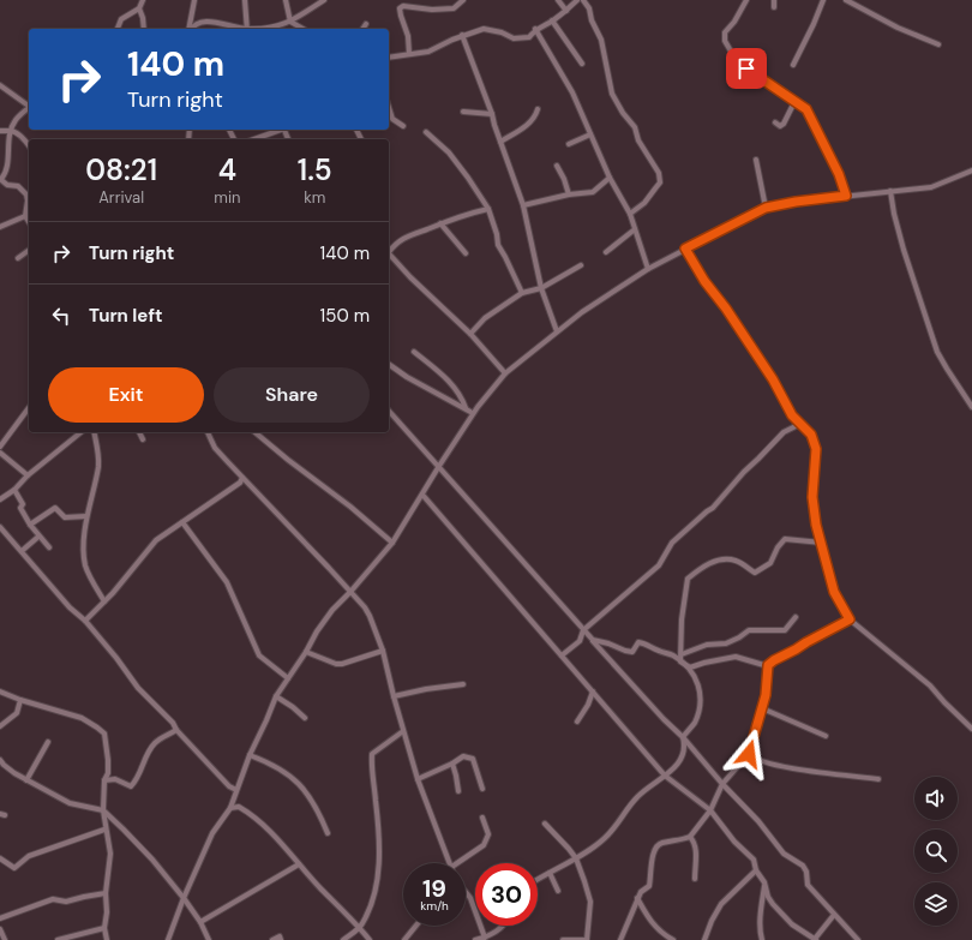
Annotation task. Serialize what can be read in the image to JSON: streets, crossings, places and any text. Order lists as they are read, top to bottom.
{
  "page": {
    "turn": ["140 m", "Turn right"],
    "eta": [
      "08:21",
      "Arrival",
      "4",
      "min",
      "1.5",
      "km"
    ],
    "list": [
      {
        "name": "Turn right",
        "value": "140 m"
      },
      {
        "name": "Turn left",
        "value": "150 m"
      }
    ],
    "buttons": ["Exit", "Share"],
    "speed": "19 km/h",
    "limit": "30"
  }
}
